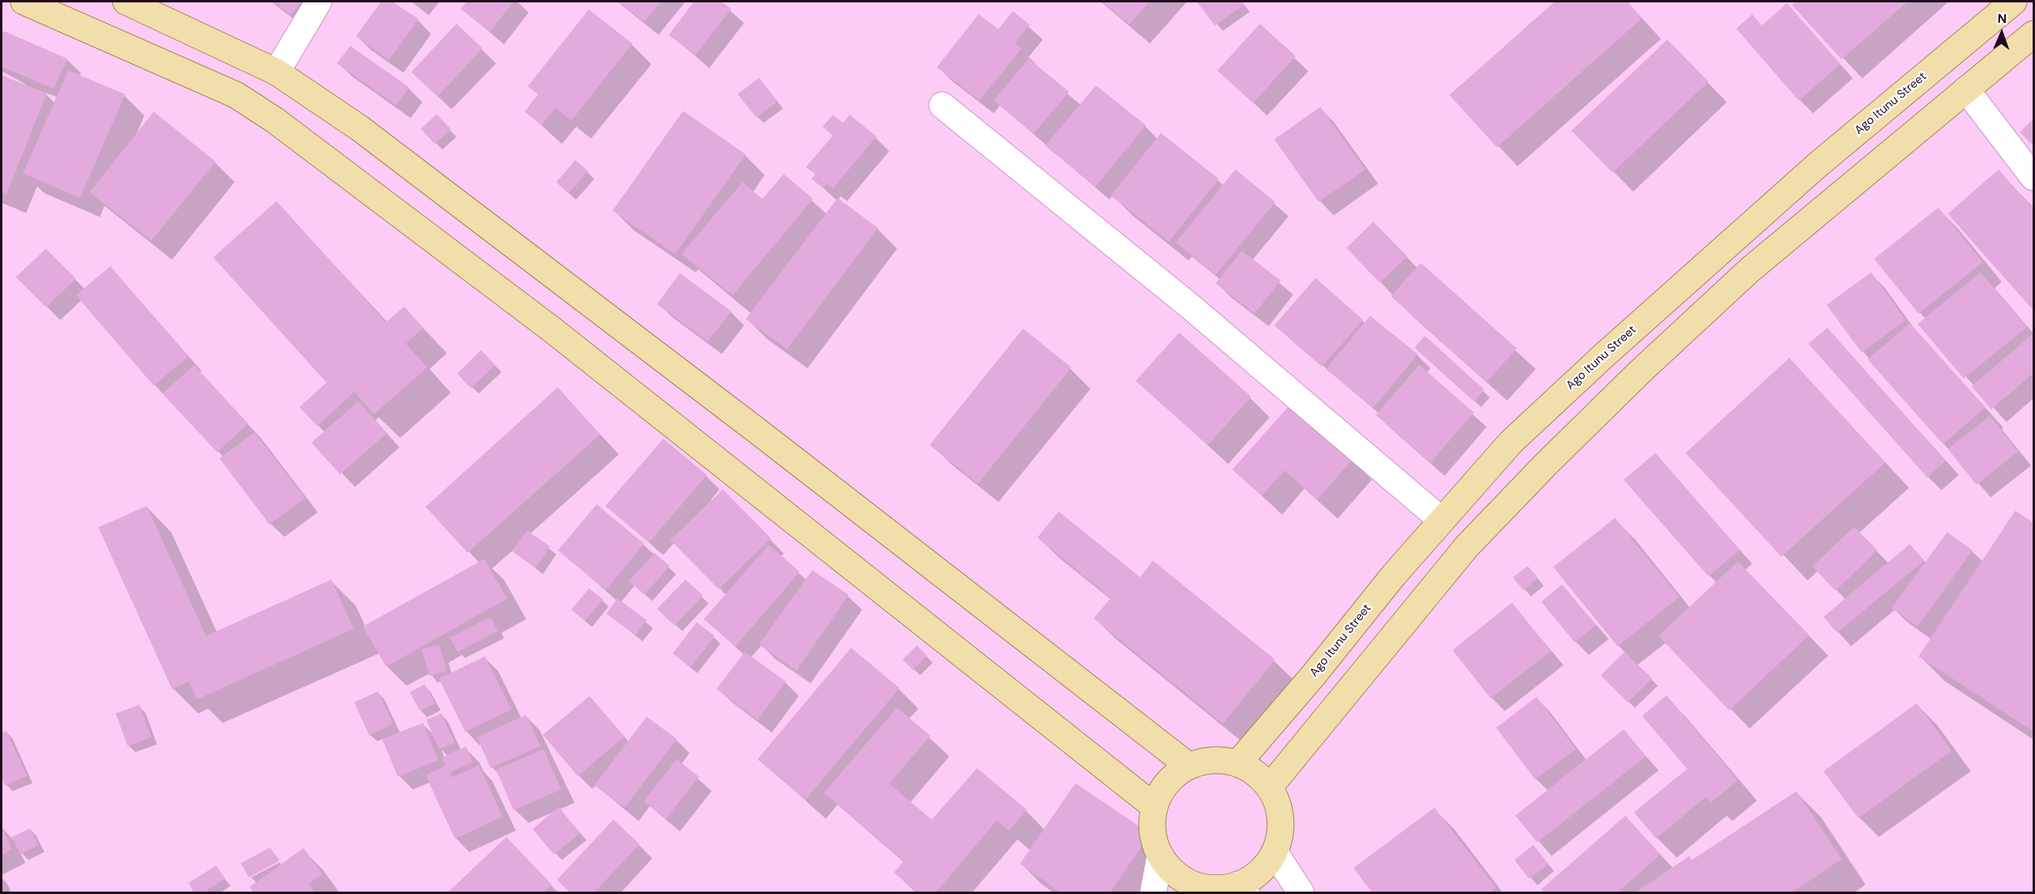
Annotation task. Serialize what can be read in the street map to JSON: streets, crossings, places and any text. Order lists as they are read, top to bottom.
{
  "streets": {
    "main road": ["Ago Itunu Street"]
  },
  "north": "top"
}
